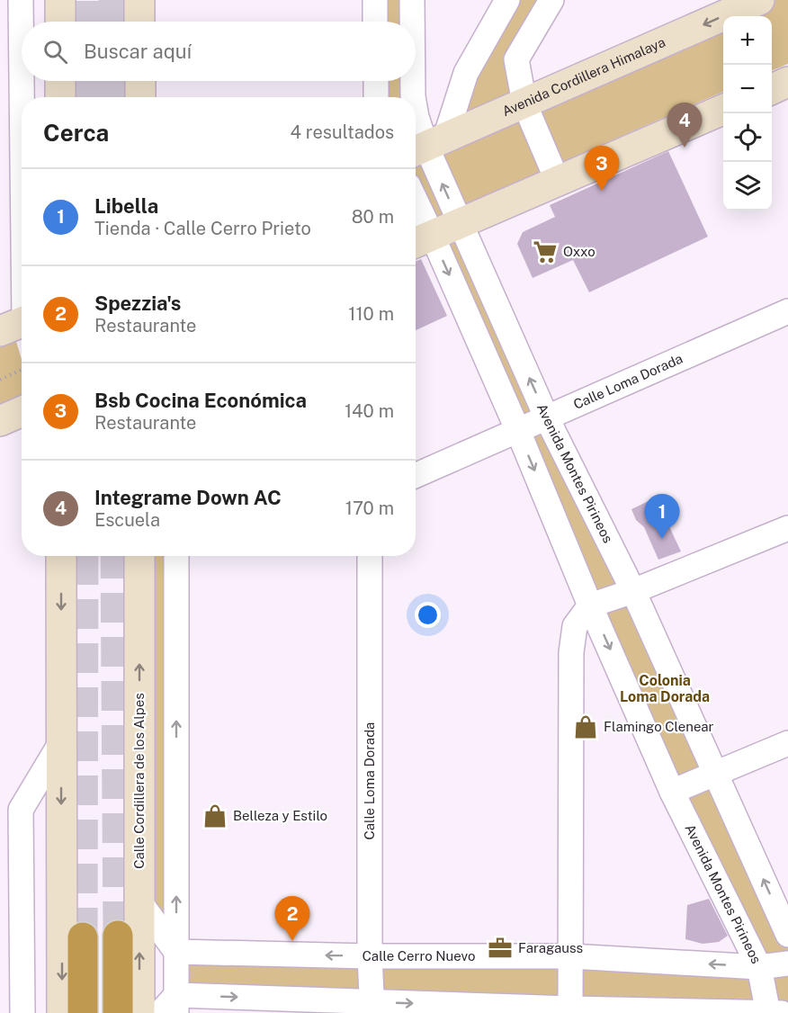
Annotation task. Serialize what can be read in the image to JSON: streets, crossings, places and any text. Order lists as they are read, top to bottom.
{
  "streets": {
    "main road": ["Avenida Cordillera Himalaya", "Calle Cordillera de los Alpes"],
    "street": ["Calle Loma Dorada", "Avenida Montes Pirineos", "Calle Cerro Nuevo"]
  },
  "crossings": [
    ["Avenida Cordillera Himalaya", "Avenida Montes Pirineos"],
    ["Calle Loma Dorada", "Avenida Montes Pirineos"],
    ["Calle Loma Dorada", "Calle Cerro Nuevo"],
    ["Avenida Montes Pirineos", "Calle Cerro Nuevo"]
  ],
  "districts": ["Colonia Loma Dorada"],
  "places": {
    "supermarket": ["Oxxo"],
    "shop": ["Flamingo Clenear", "Belleza y Estilo"],
    "office": ["Faragauss"]
  },
  "page": {
    "map_buttons": ["+", "−"],
    "search": "Buscar aquí",
    "heading": ["Cerca", "4 resultados"],
    "pins": [
      "4",
      "3",
      "1",
      "2"
    ],
    "list": [
      {
        "mark": "1",
        "name": "Libella",
        "note": "Tienda · Calle Cerro Prieto",
        "value": "80 m"
      },
      {
        "mark": "2",
        "name": "Spezzia's",
        "note": "Restaurante",
        "value": "110 m"
      },
      {
        "mark": "3",
        "name": "Bsb Cocina Económica",
        "note": "Restaurante",
        "value": "140 m"
      },
      {
        "mark": "4",
        "name": "Integrame Down AC",
        "note": "Escuela",
        "value": "170 m"
      }
    ]
  }
}
